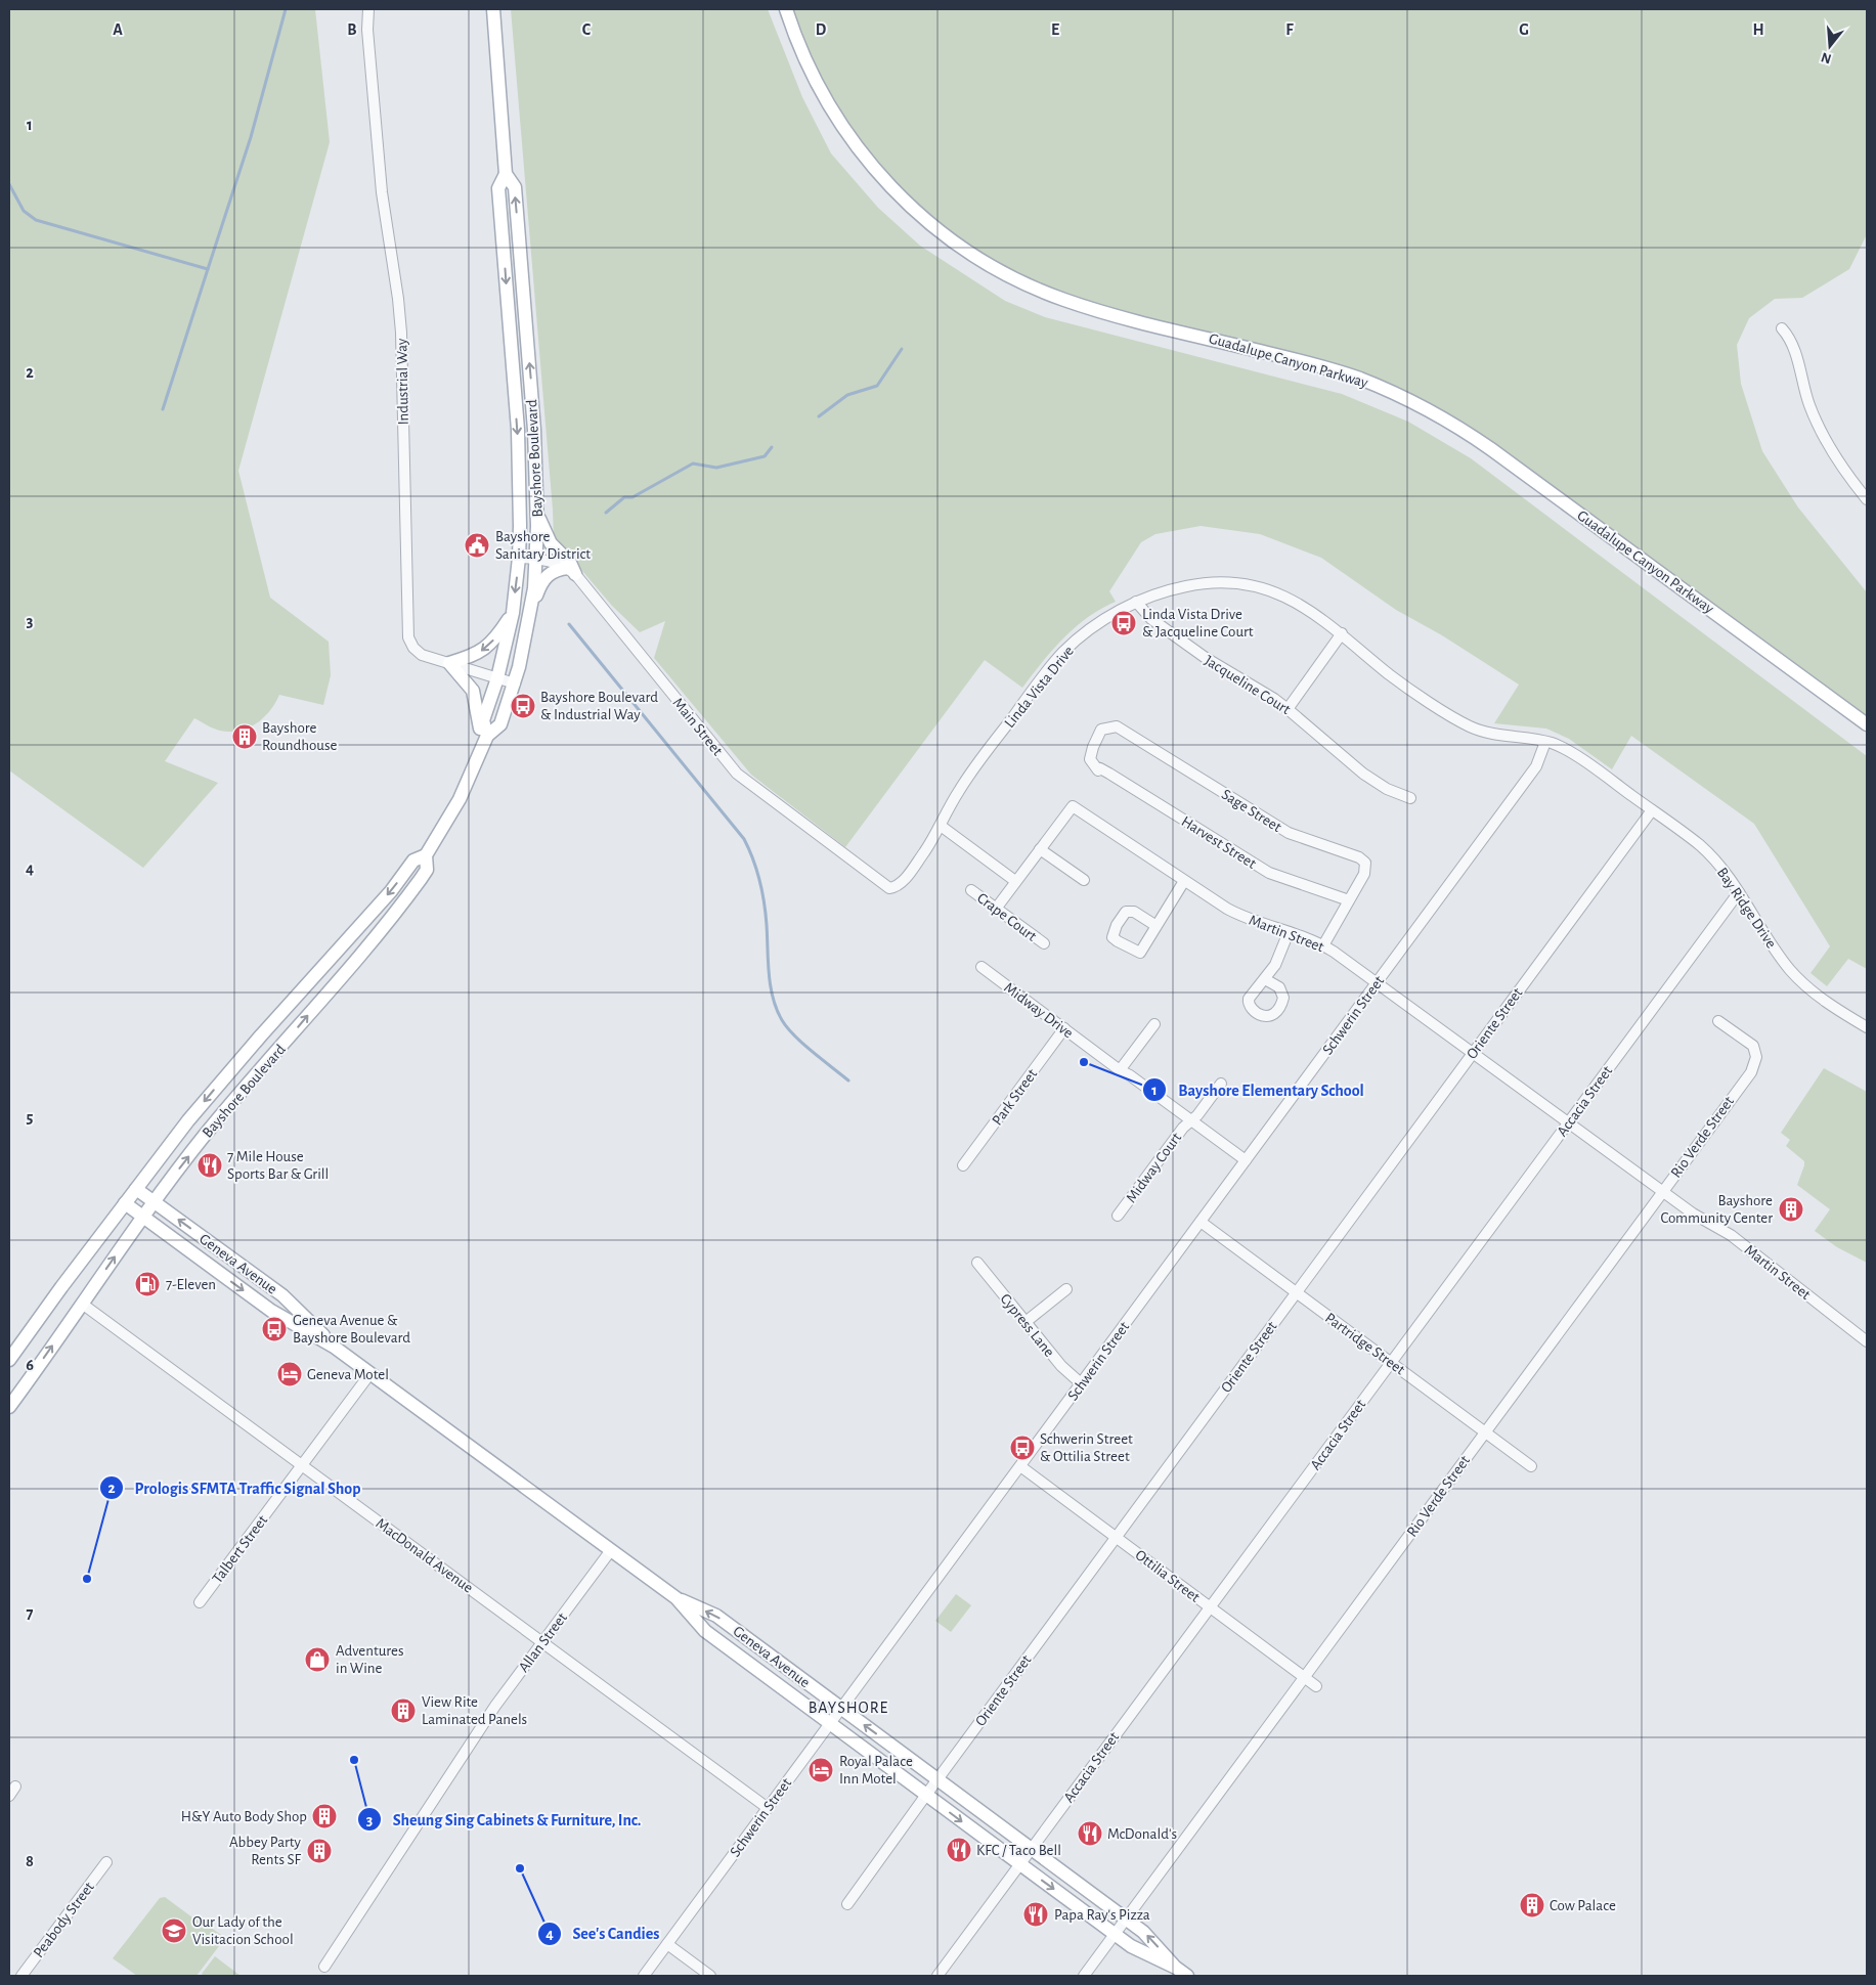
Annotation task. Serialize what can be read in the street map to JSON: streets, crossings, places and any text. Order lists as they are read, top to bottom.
{
  "streets": {
    "main road": ["Guadalupe Canyon Parkway", "Bayshore Boulevard", "Geneva Avenue"],
    "street": [
      "Industrial Way",
      "Jacqueline Court",
      "Linda Vista Drive",
      "Main Street",
      "Sage Street",
      "Harvest Street",
      "Bay Ridge Drive",
      "Crape Court",
      "Martin Street",
      "Midway Drive",
      "Schwerin Street",
      "Oriente Street",
      "Park Street",
      "Accacia Street",
      "Rio Verde Street",
      "Midway Court",
      "Cypress Lane",
      "Partridge Street",
      "Talbert Street",
      "MacDonald Avenue",
      "Ottilia Street",
      "Allan Street",
      "Peabody Street"
    ]
  },
  "crossings": [
    ["Industrial Way", "Bayshore Boulevard"],
    ["Bayshore Boulevard", "Geneva Avenue"],
    ["Bayshore Boulevard", "MacDonald Avenue"],
    ["Jacqueline Court", "Linda Vista Drive"],
    ["Linda Vista Drive", "Main Street"],
    ["Linda Vista Drive", "Bay Ridge Drive"],
    ["Linda Vista Drive", "Schwerin Street"],
    ["Sage Street", "Harvest Street"],
    ["Sage Street", "Martin Street"],
    ["Bay Ridge Drive", "Schwerin Street"],
    ["Bay Ridge Drive", "Oriente Street"],
    ["Bay Ridge Drive", "Accacia Street"],
    ["Crape Court", "Martin Street"],
    ["Martin Street", "Schwerin Street"],
    ["Martin Street", "Oriente Street"],
    ["Martin Street", "Accacia Street"],
    ["Martin Street", "Rio Verde Street"],
    ["Midway Drive", "Schwerin Street"],
    ["Midway Drive", "Park Street"],
    ["Midway Drive", "Midway Court"],
    ["Schwerin Street", "Geneva Avenue"],
    ["Schwerin Street", "Cypress Lane"],
    ["Schwerin Street", "Partridge Street"],
    ["Schwerin Street", "MacDonald Avenue"],
    ["Schwerin Street", "Ottilia Street"],
    ["Oriente Street", "Geneva Avenue"],
    ["Oriente Street", "Partridge Street"],
    ["Oriente Street", "Ottilia Street"],
    ["Accacia Street", "Geneva Avenue"],
    ["Accacia Street", "Partridge Street"],
    ["Accacia Street", "Ottilia Street"],
    ["Rio Verde Street", "Geneva Avenue"],
    ["Rio Verde Street", "Partridge Street"],
    ["Rio Verde Street", "Ottilia Street"],
    ["Geneva Avenue", "Talbert Street"],
    ["Geneva Avenue", "Allan Street"],
    ["Talbert Street", "MacDonald Avenue"],
    ["MacDonald Avenue", "Allan Street"]
  ],
  "districts": ["BAYSHORE"],
  "places": {
    "public building": ["Bayshore Sanitary District"],
    "bus stop": [
      "Linda Vista Drive & Jacqueline Court",
      "Bayshore Boulevard & Industrial Way",
      "Geneva Avenue & Bayshore Boulevard",
      "Schwerin Street & Ottilia Street"
    ],
    "building": [
      "Bayshore Roundhouse",
      "Bayshore Community Center",
      "View Rite Laminated Panels",
      "H&Y Auto Body Shop",
      "Abbey Party Rents SF",
      "Cow Palace"
    ],
    "other": [
      "Bayshore Elementary School",
      "Prologis SFMTA Traffic Signal Shop",
      "Sheung Sing Cabinets & Furniture, Inc.",
      "See's Candies"
    ],
    "restaurant": [
      "7 Mile House Sports Bar & Grill",
      "McDonald's",
      "KFC / Taco Bell",
      "Papa Ray's Pizza"
    ],
    "fuel station": ["7-Eleven"],
    "hotel": ["Geneva Motel", "Royal Palace Inn Motel"],
    "shop": ["Adventures in Wine"],
    "school or university": ["Our Lady of the Visitacion School"]
  },
  "north": "bottom",
  "grid": {
    "columns": [
      "A",
      "B",
      "C",
      "D",
      "E",
      "F",
      "G",
      "H"
    ],
    "rows": [
      "1",
      "2",
      "3",
      "4",
      "5",
      "6",
      "7",
      "8"
    ]
  }
}
